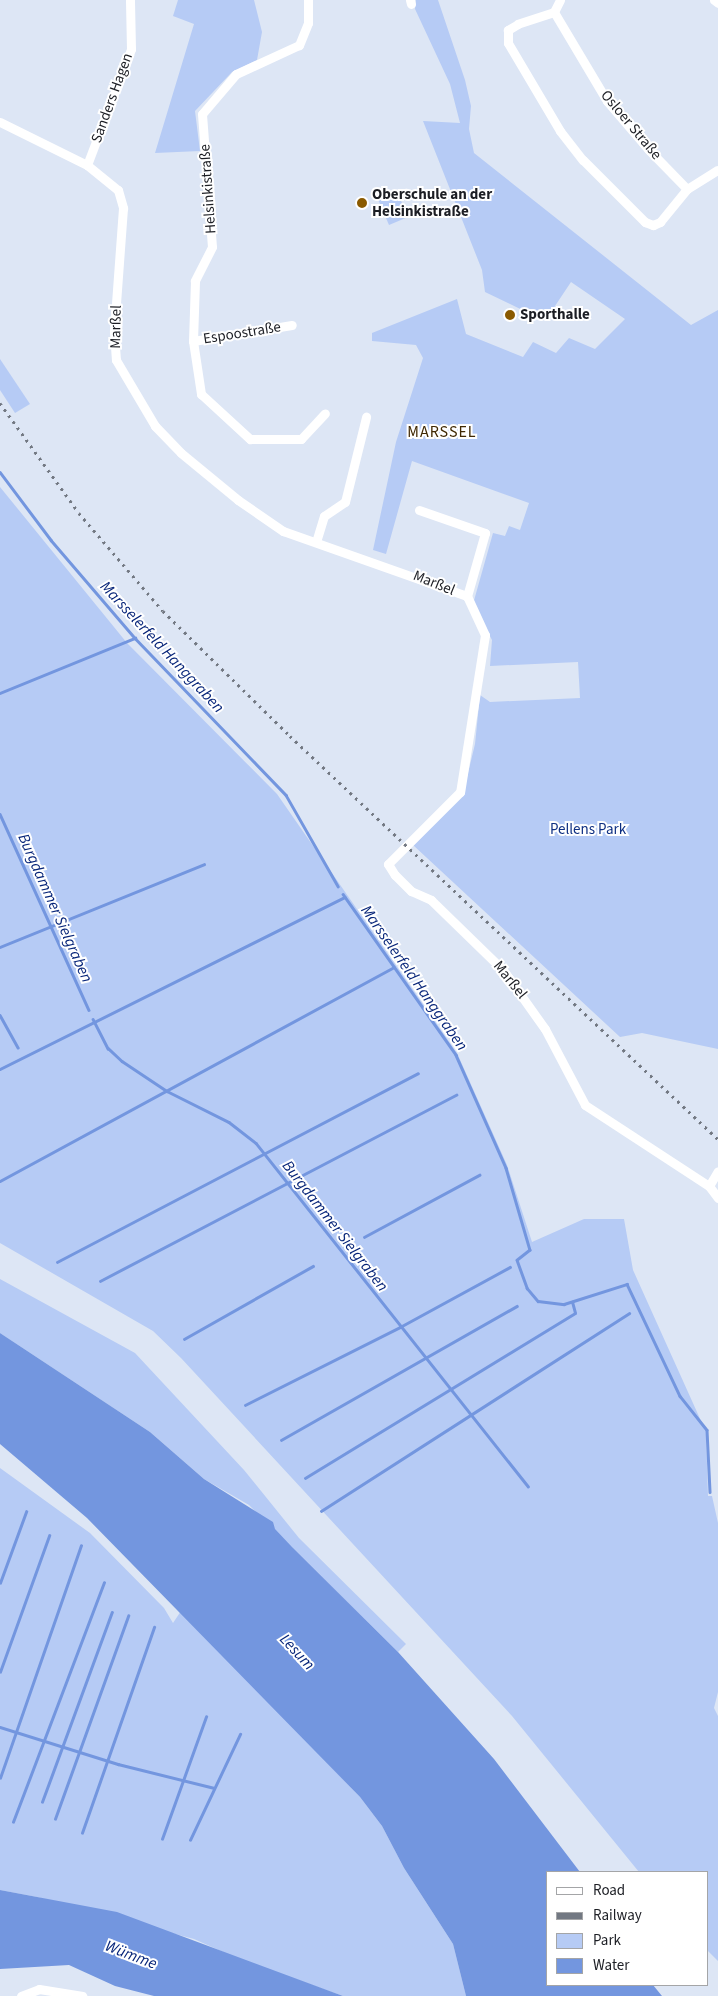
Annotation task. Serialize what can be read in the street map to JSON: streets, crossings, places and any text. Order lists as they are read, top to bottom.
{
  "streets": {
    "street": [
      "Sanders Hagen",
      "Osloer Straße",
      "Helsinkistraße",
      "Marßel",
      "Espoostraße"
    ]
  },
  "crossings": [
    ["Sanders Hagen", "Marßel"],
    ["Helsinkistraße", "Espoostraße"]
  ],
  "districts": ["MARSSEL"],
  "water": [
    "Marsselerfeld Hanggraben",
    "Burgdammer Sielgraben",
    "Lesum",
    "Wümme"
  ],
  "parks": ["Pellens Park"],
  "places": ["Oberschule an der Helsinkistraße", "Sporthalle"],
  "legend": [
    "Road",
    "Railway",
    "Park",
    "Water"
  ]
}
